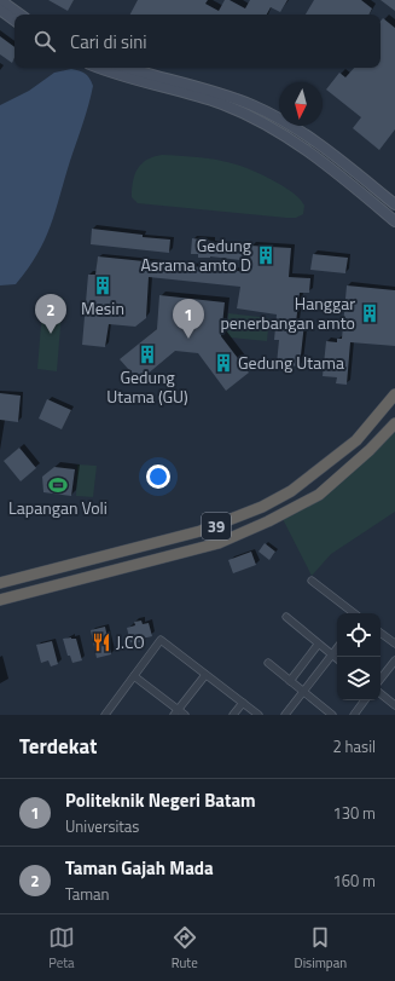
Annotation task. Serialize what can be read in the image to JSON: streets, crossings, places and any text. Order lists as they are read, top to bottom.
{
  "streets": {
    "highway": ["39"]
  },
  "places": {
    "building": [
      "Gedung Asrama amto D",
      "Mesin",
      "Hanggar penerbangan amto",
      "Gedung Utama (GU)",
      "Gedung Utama"
    ],
    "sports": ["Lapangan Voli"],
    "restaurant": ["J.CO"]
  },
  "north": "bottom",
  "page": {
    "search": "Cari di sini",
    "pins": ["2", "1"],
    "heading": ["Terdekat", "2 hasil"],
    "list": [
      {
        "mark": "1",
        "name": "Politeknik Negeri Batam",
        "note": "Universitas",
        "value": "130 m"
      },
      {
        "mark": "2",
        "name": "Taman Gajah Mada",
        "note": "Taman",
        "value": "160 m"
      }
    ],
    "nav": ["Peta", "Rute", "Disimpan"]
  }
}
